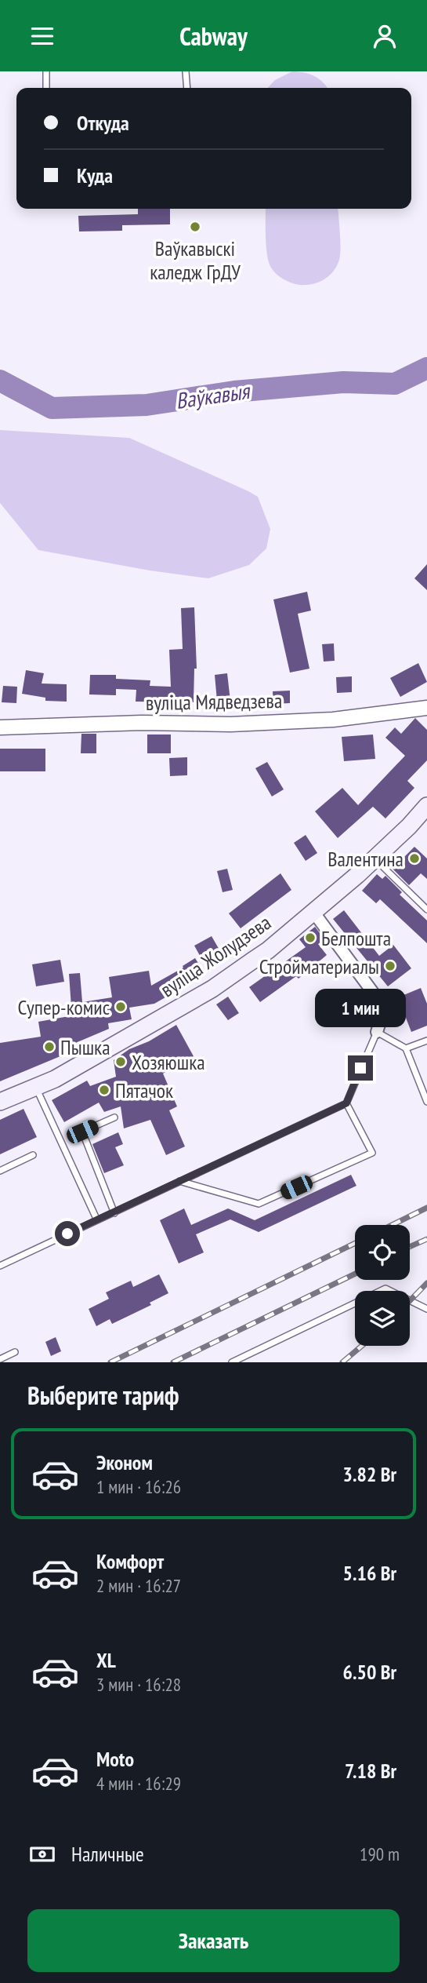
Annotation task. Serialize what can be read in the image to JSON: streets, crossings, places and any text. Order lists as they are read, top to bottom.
{
  "streets": {
    "main road": ["вуліца Жолудзева"],
    "street": ["вуліца Мядведзева"]
  },
  "water": ["Ваўкавыя"],
  "places": [
    "Ваўкавыскі каледж ГрДУ",
    "Валентина",
    "Белпошта",
    "Стройматериалы",
    "Супер-комис",
    "Пышка",
    "Хозяюшка",
    "Пятачок"
  ],
  "page": {
    "header": "Cabway",
    "banner": ["Откуда", "Куда"],
    "bubble": "1 мин",
    "heading": "Выберите тариф",
    "list": [
      {
        "name": "Эконом",
        "note": "1 мин · 16:26",
        "value": "3.82 Br"
      },
      {
        "name": "Комфорт",
        "note": "2 мин · 16:27",
        "value": "5.16 Br"
      },
      {
        "name": "XL",
        "note": "3 мин · 16:28",
        "value": "6.50 Br"
      },
      {
        "name": "Moto",
        "note": "4 мин · 16:29",
        "value": "7.18 Br"
      }
    ],
    "pay": ["Наличные", "190 m"],
    "buttons": "Заказать"
  }
}
